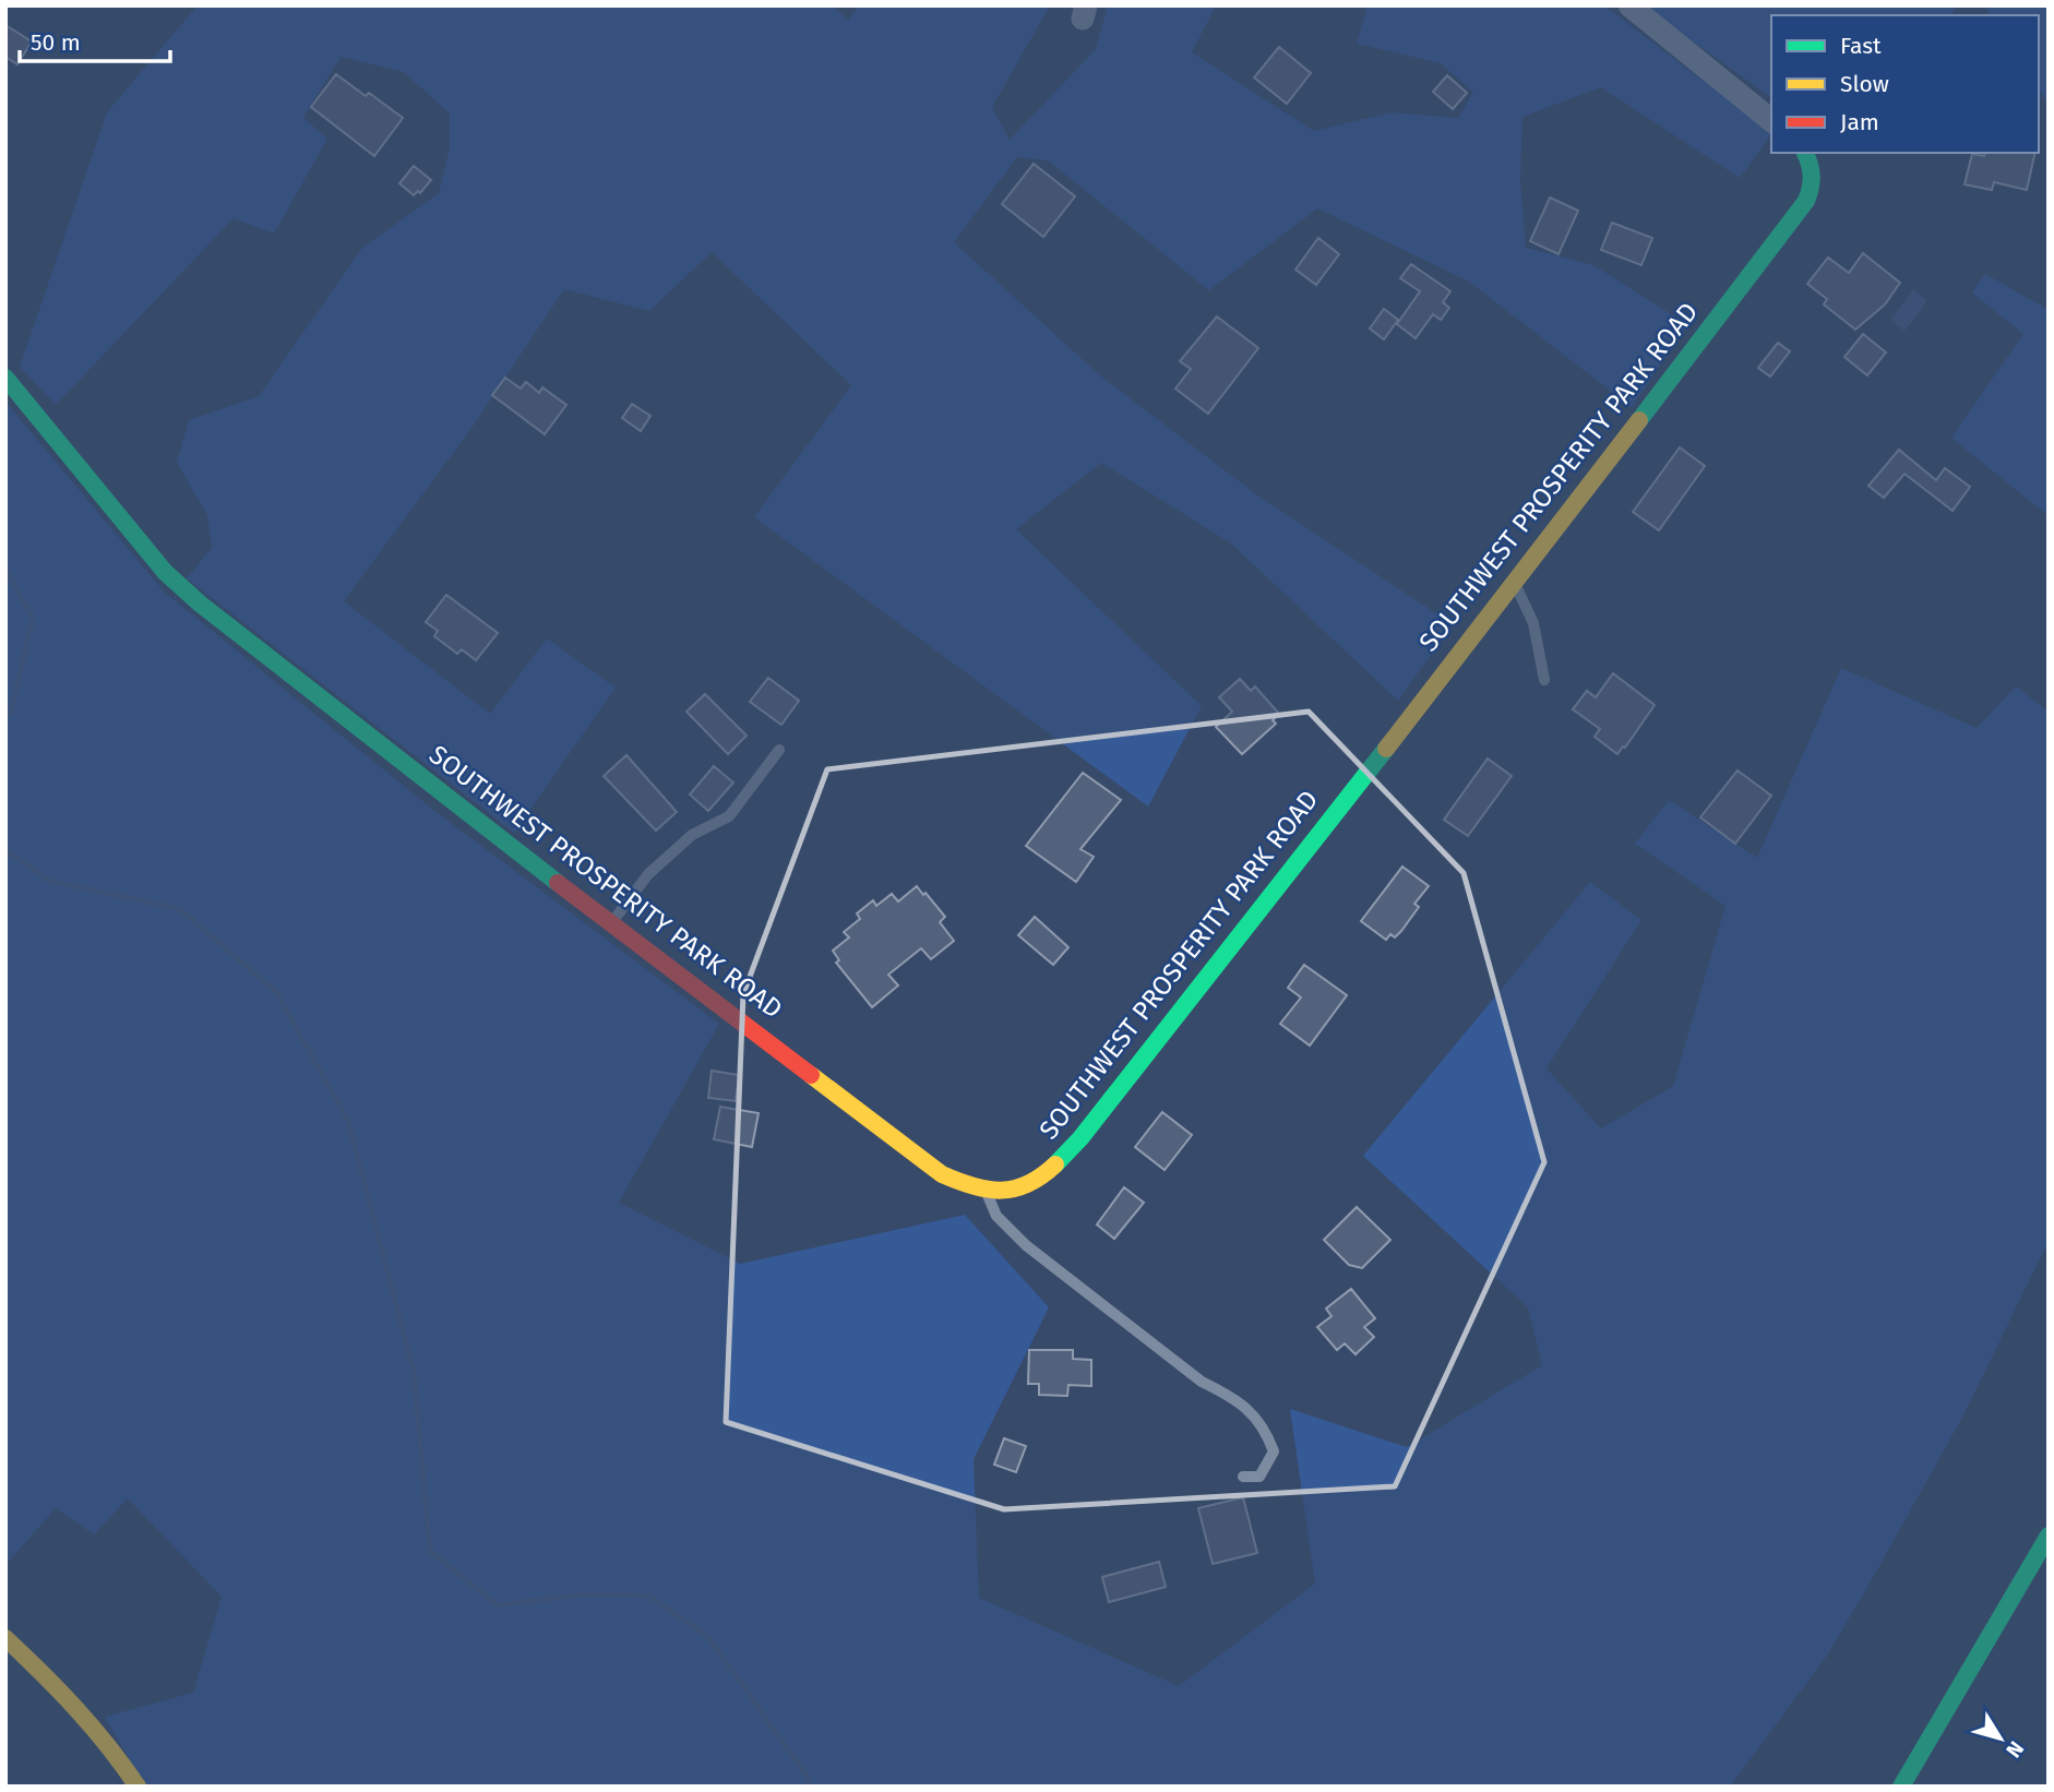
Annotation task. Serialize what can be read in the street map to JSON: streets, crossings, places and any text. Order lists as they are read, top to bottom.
{
  "streets": {
    "main road": ["SOUTHWEST PROSPERITY PARK ROAD"]
  },
  "legend": ["Fast", "Slow", "Jam"],
  "scale_bar": "50 m",
  "north": "bottom right"
}
